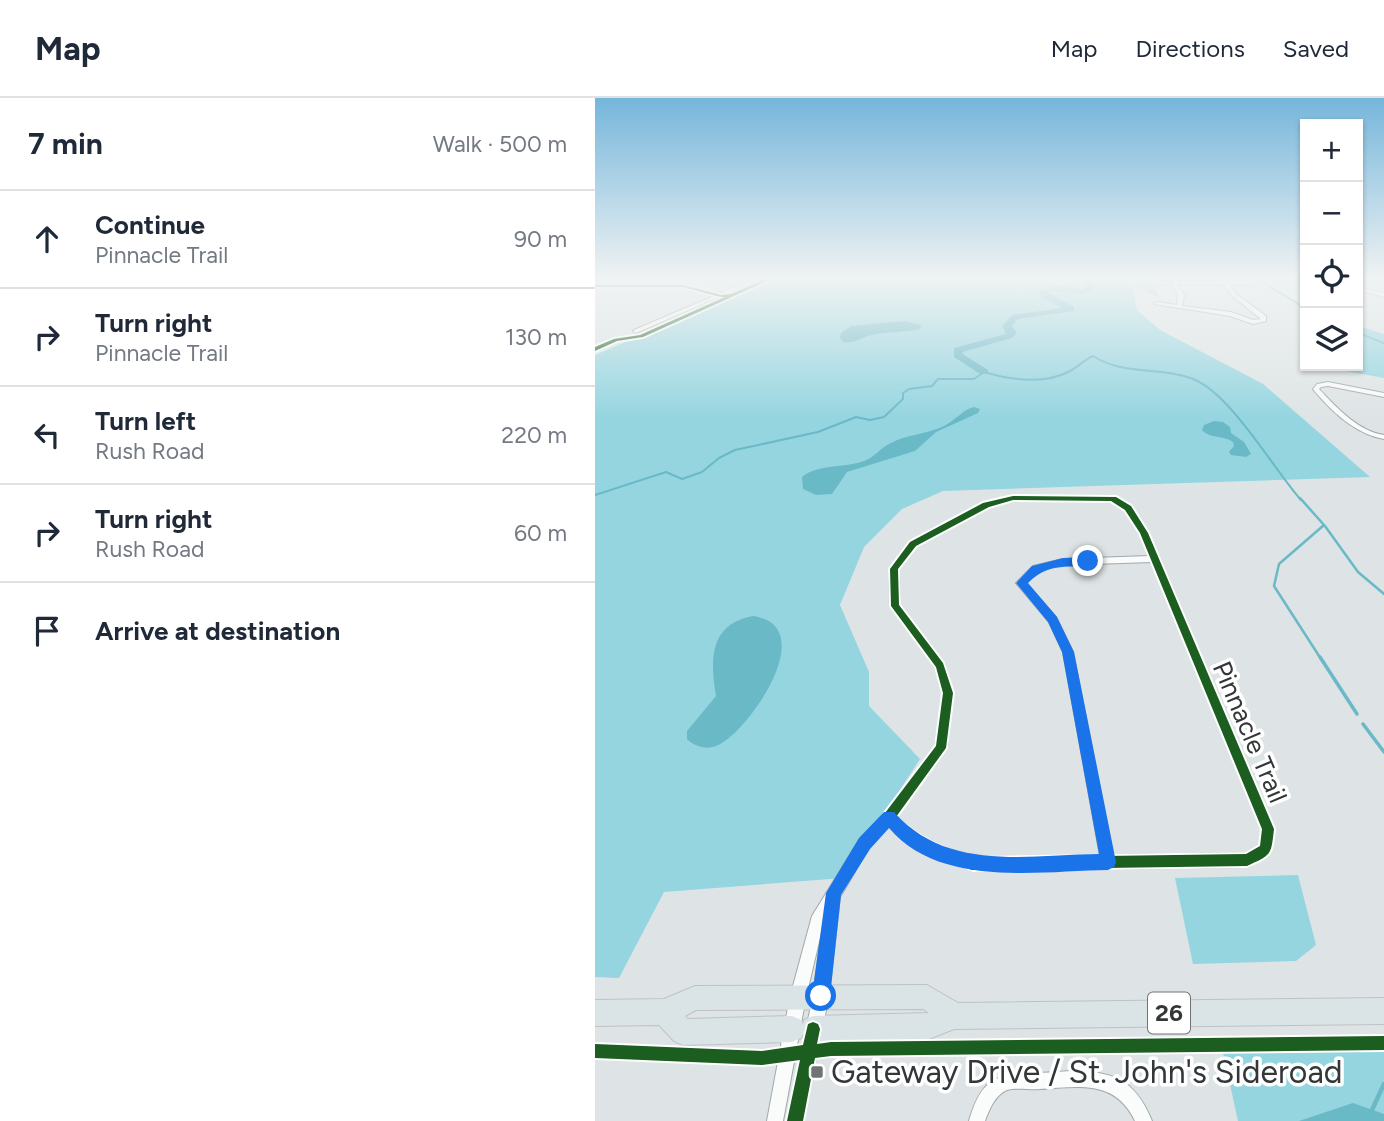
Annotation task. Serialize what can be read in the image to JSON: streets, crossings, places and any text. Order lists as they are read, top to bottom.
{
  "streets": {
    "main road": ["26"],
    "street": ["Pinnacle Trail"]
  },
  "crossings": [
    ["Pinnacle Trail", "26"]
  ],
  "places": {
    "transit": ["Gateway Drive / St. John's Sideroad"]
  },
  "page": {
    "header": "Map",
    "nav": ["Map", "Directions", "Saved"],
    "heading": ["7 min", "Walk · 500 m"],
    "map_buttons": ["+", "−"],
    "list": [
      ["Continue", "Pinnacle Trail", "90 m"],
      ["Turn right", "Pinnacle Trail", "130 m"],
      ["Turn left", "Rush Road", "220 m"],
      ["Turn right", "Rush Road", "60 m"],
      "Arrive at destination"
    ]
  }
}
